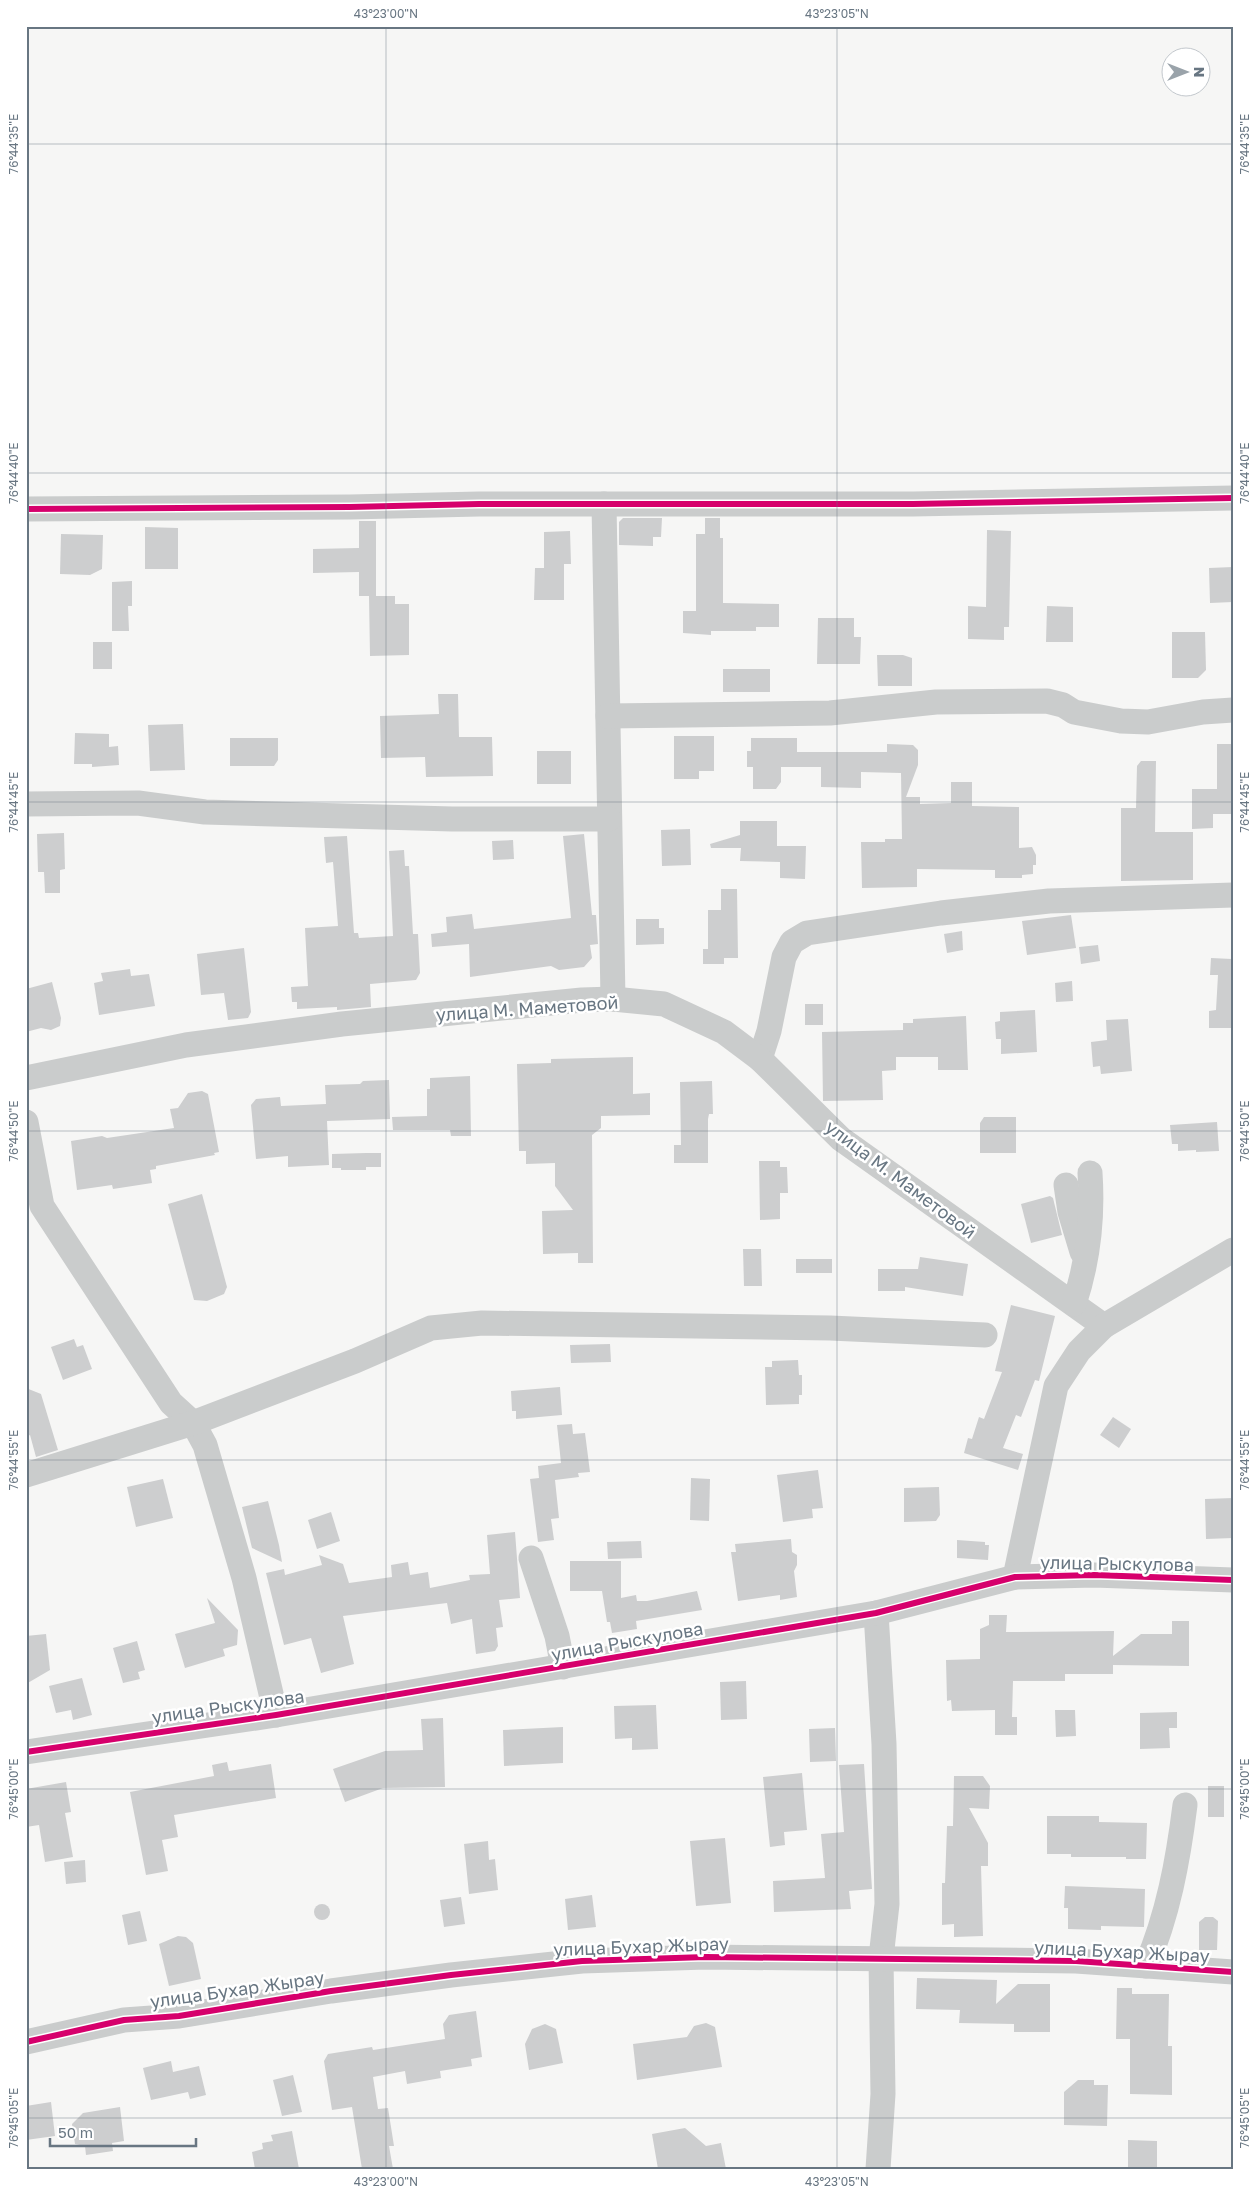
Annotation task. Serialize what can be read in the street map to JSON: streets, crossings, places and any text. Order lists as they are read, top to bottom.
{
  "streets": {
    "street": ["улица М. Маметовой", "улица Рыскулова", "улица Бухар Жырау"]
  },
  "scale_bar": "50 m",
  "north": "right",
  "coordinates": [
    "43°23'00\"N",
    "43°23'05\"N",
    "76°44'35\"E",
    "76°44'40\"E",
    "76°44'45\"E",
    "76°44'50\"E",
    "76°44'55\"E",
    "76°45'00\"E",
    "76°45'05\"E"
  ]
}
